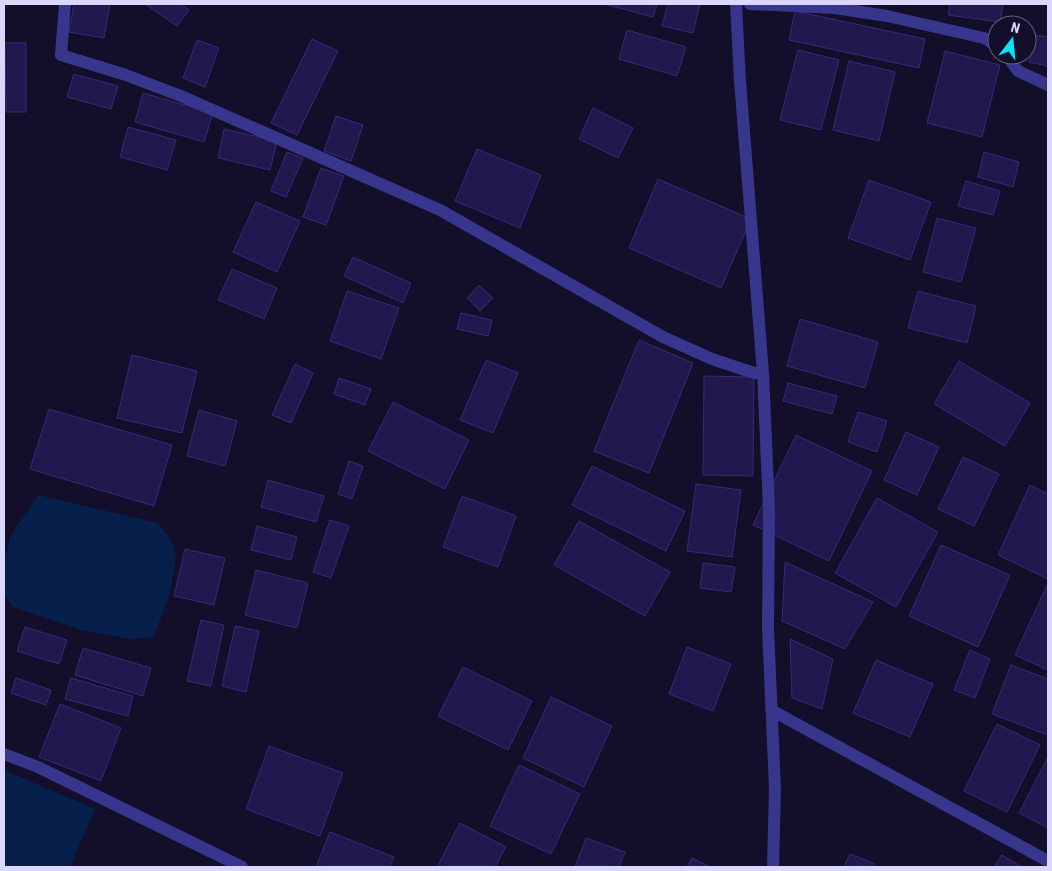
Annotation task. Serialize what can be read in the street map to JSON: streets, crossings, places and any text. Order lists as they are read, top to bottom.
{
  "north": "top"
}
